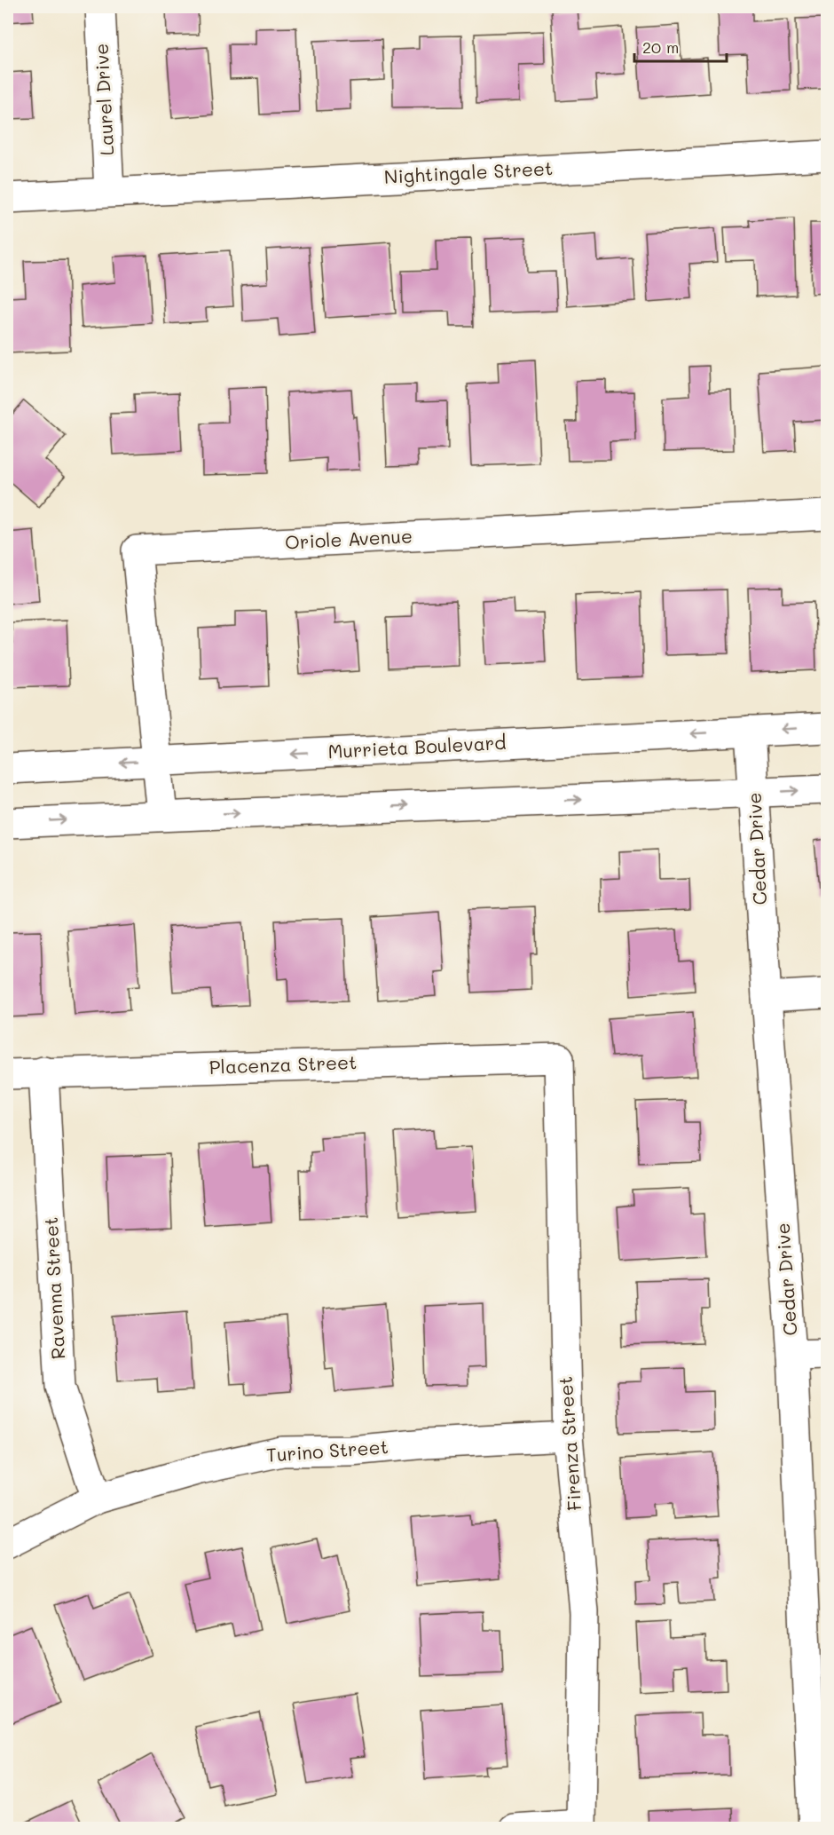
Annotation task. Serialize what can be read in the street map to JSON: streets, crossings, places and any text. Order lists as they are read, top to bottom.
{
  "streets": {
    "street": [
      "Laurel Drive",
      "Nightingale Street",
      "Oriole Avenue",
      "Murrieta Boulevard",
      "Cedar Drive",
      "Placenza Street",
      "Ravenna Street",
      "Firenza Street",
      "Turino Street"
    ]
  },
  "crossings": [
    ["Laurel Drive", "Nightingale Street"],
    ["Oriole Avenue", "Murrieta Boulevard"],
    ["Murrieta Boulevard", "Cedar Drive"],
    ["Placenza Street", "Ravenna Street"],
    ["Placenza Street", "Firenza Street"],
    ["Ravenna Street", "Turino Street"],
    ["Firenza Street", "Turino Street"]
  ],
  "scale_bar": "20 m"
}
